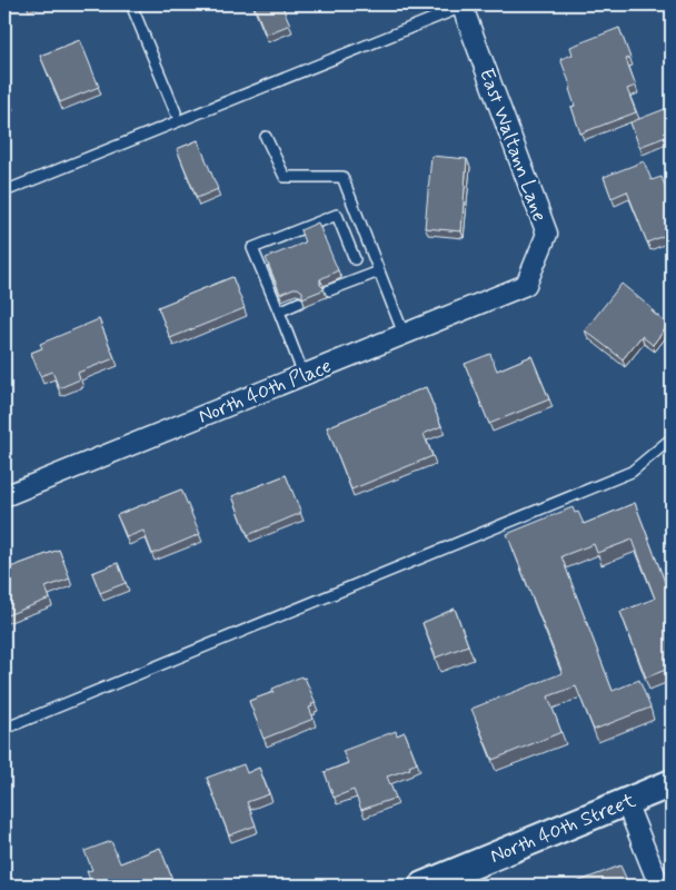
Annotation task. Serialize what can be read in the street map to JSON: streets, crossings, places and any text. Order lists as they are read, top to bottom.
{
  "streets": {
    "main road": ["North 40th Street"],
    "street": ["East Waltann Lane", "North 40th Place"]
  },
  "crossings": [
    ["East Waltann Lane", "North 40th Place"]
  ]
}
